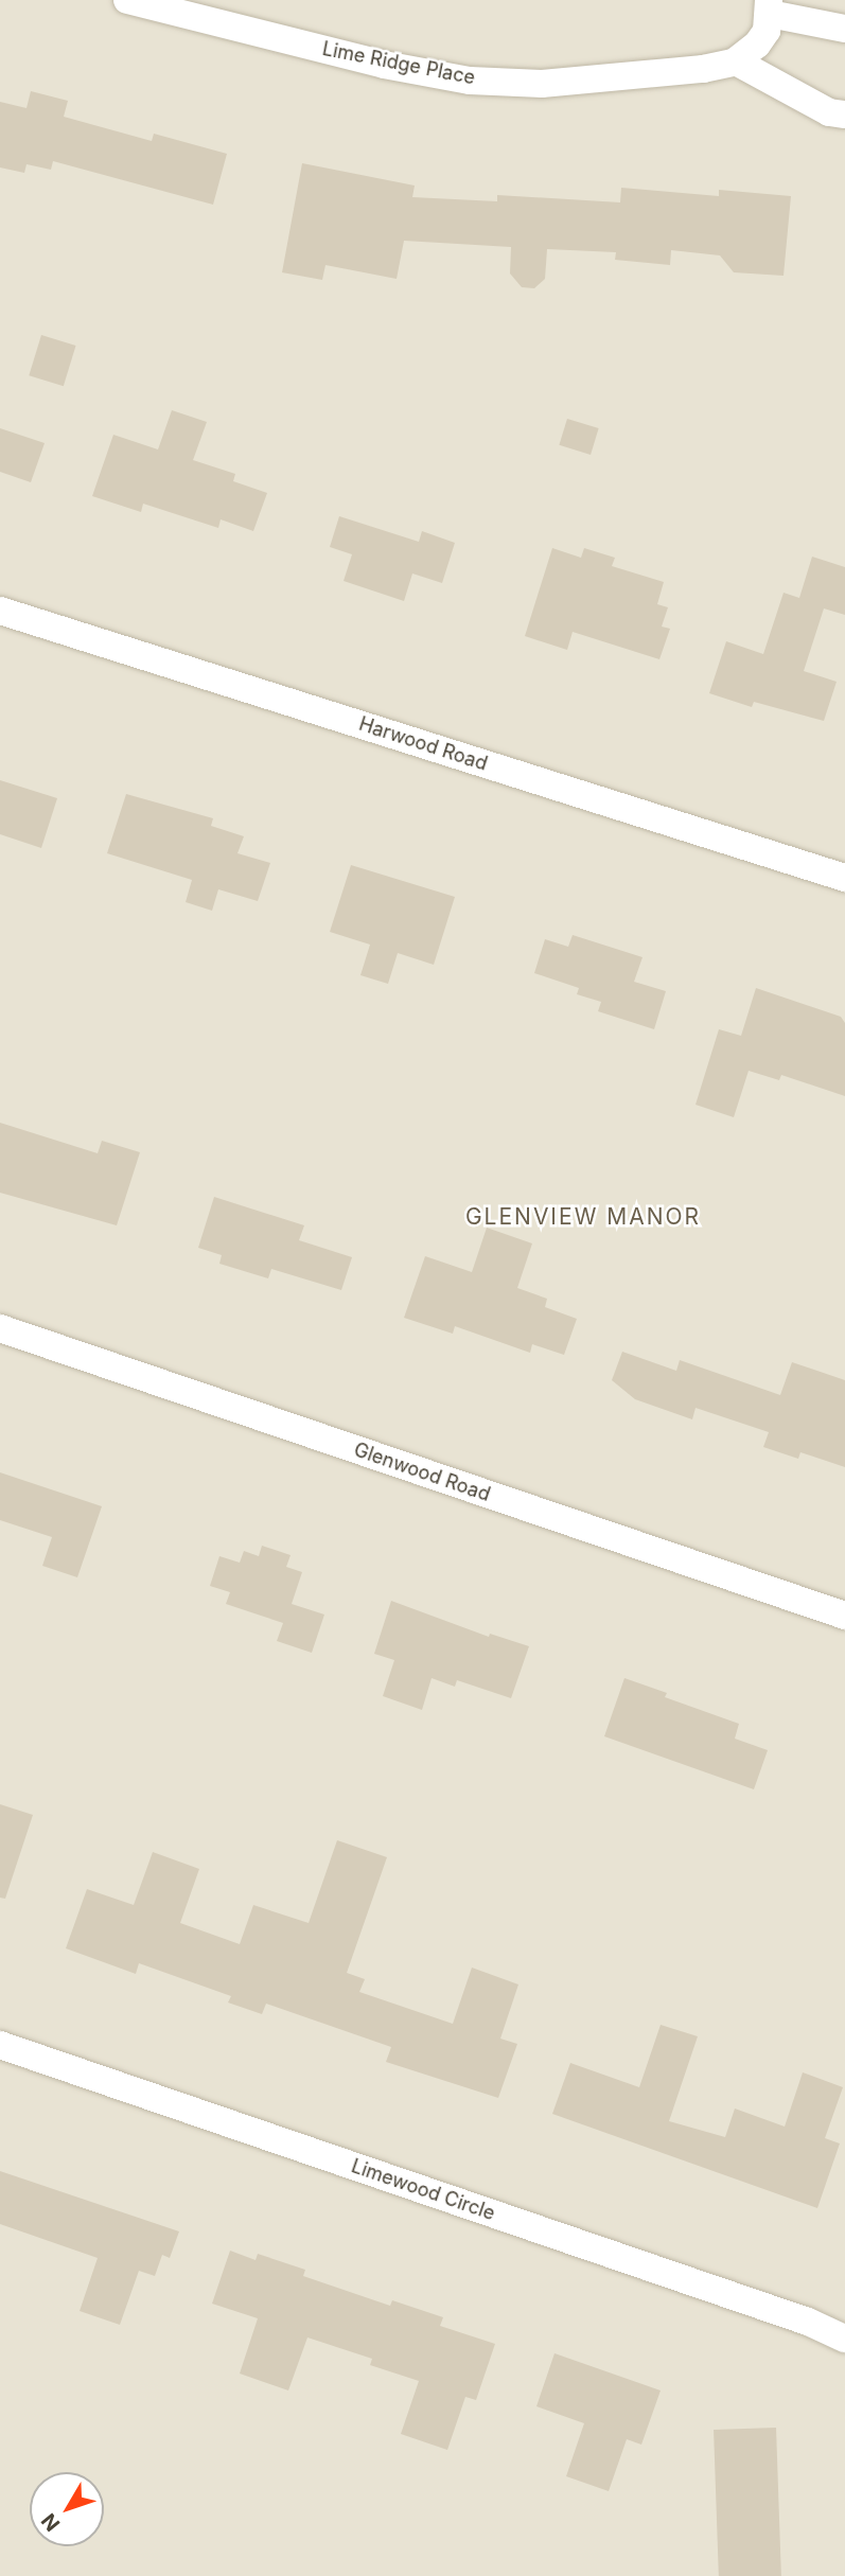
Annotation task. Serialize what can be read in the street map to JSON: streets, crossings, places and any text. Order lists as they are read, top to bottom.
{
  "streets": {
    "street": [
      "Lime Ridge Place",
      "Harwood Road",
      "Glenwood Road",
      "Limewood Circle"
    ]
  },
  "districts": ["GLENVIEW MANOR"],
  "north": "bottom left"
}
